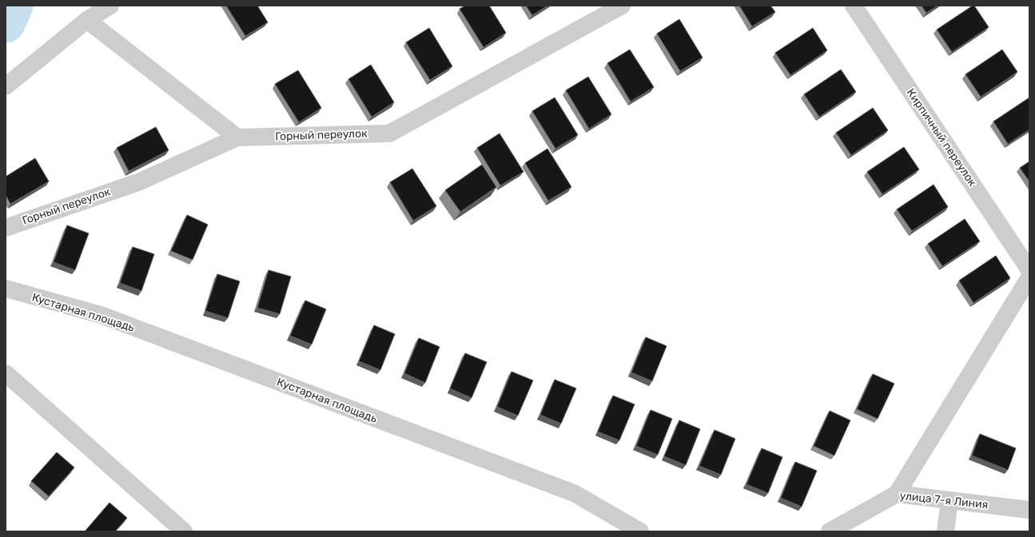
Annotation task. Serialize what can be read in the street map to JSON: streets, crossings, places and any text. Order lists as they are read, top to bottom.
{
  "streets": {
    "street": [
      "Горный переулок",
      "Кирпичный переулок",
      "Кустарная площадь",
      "улица 7-я Линия"
    ]
  }
}
